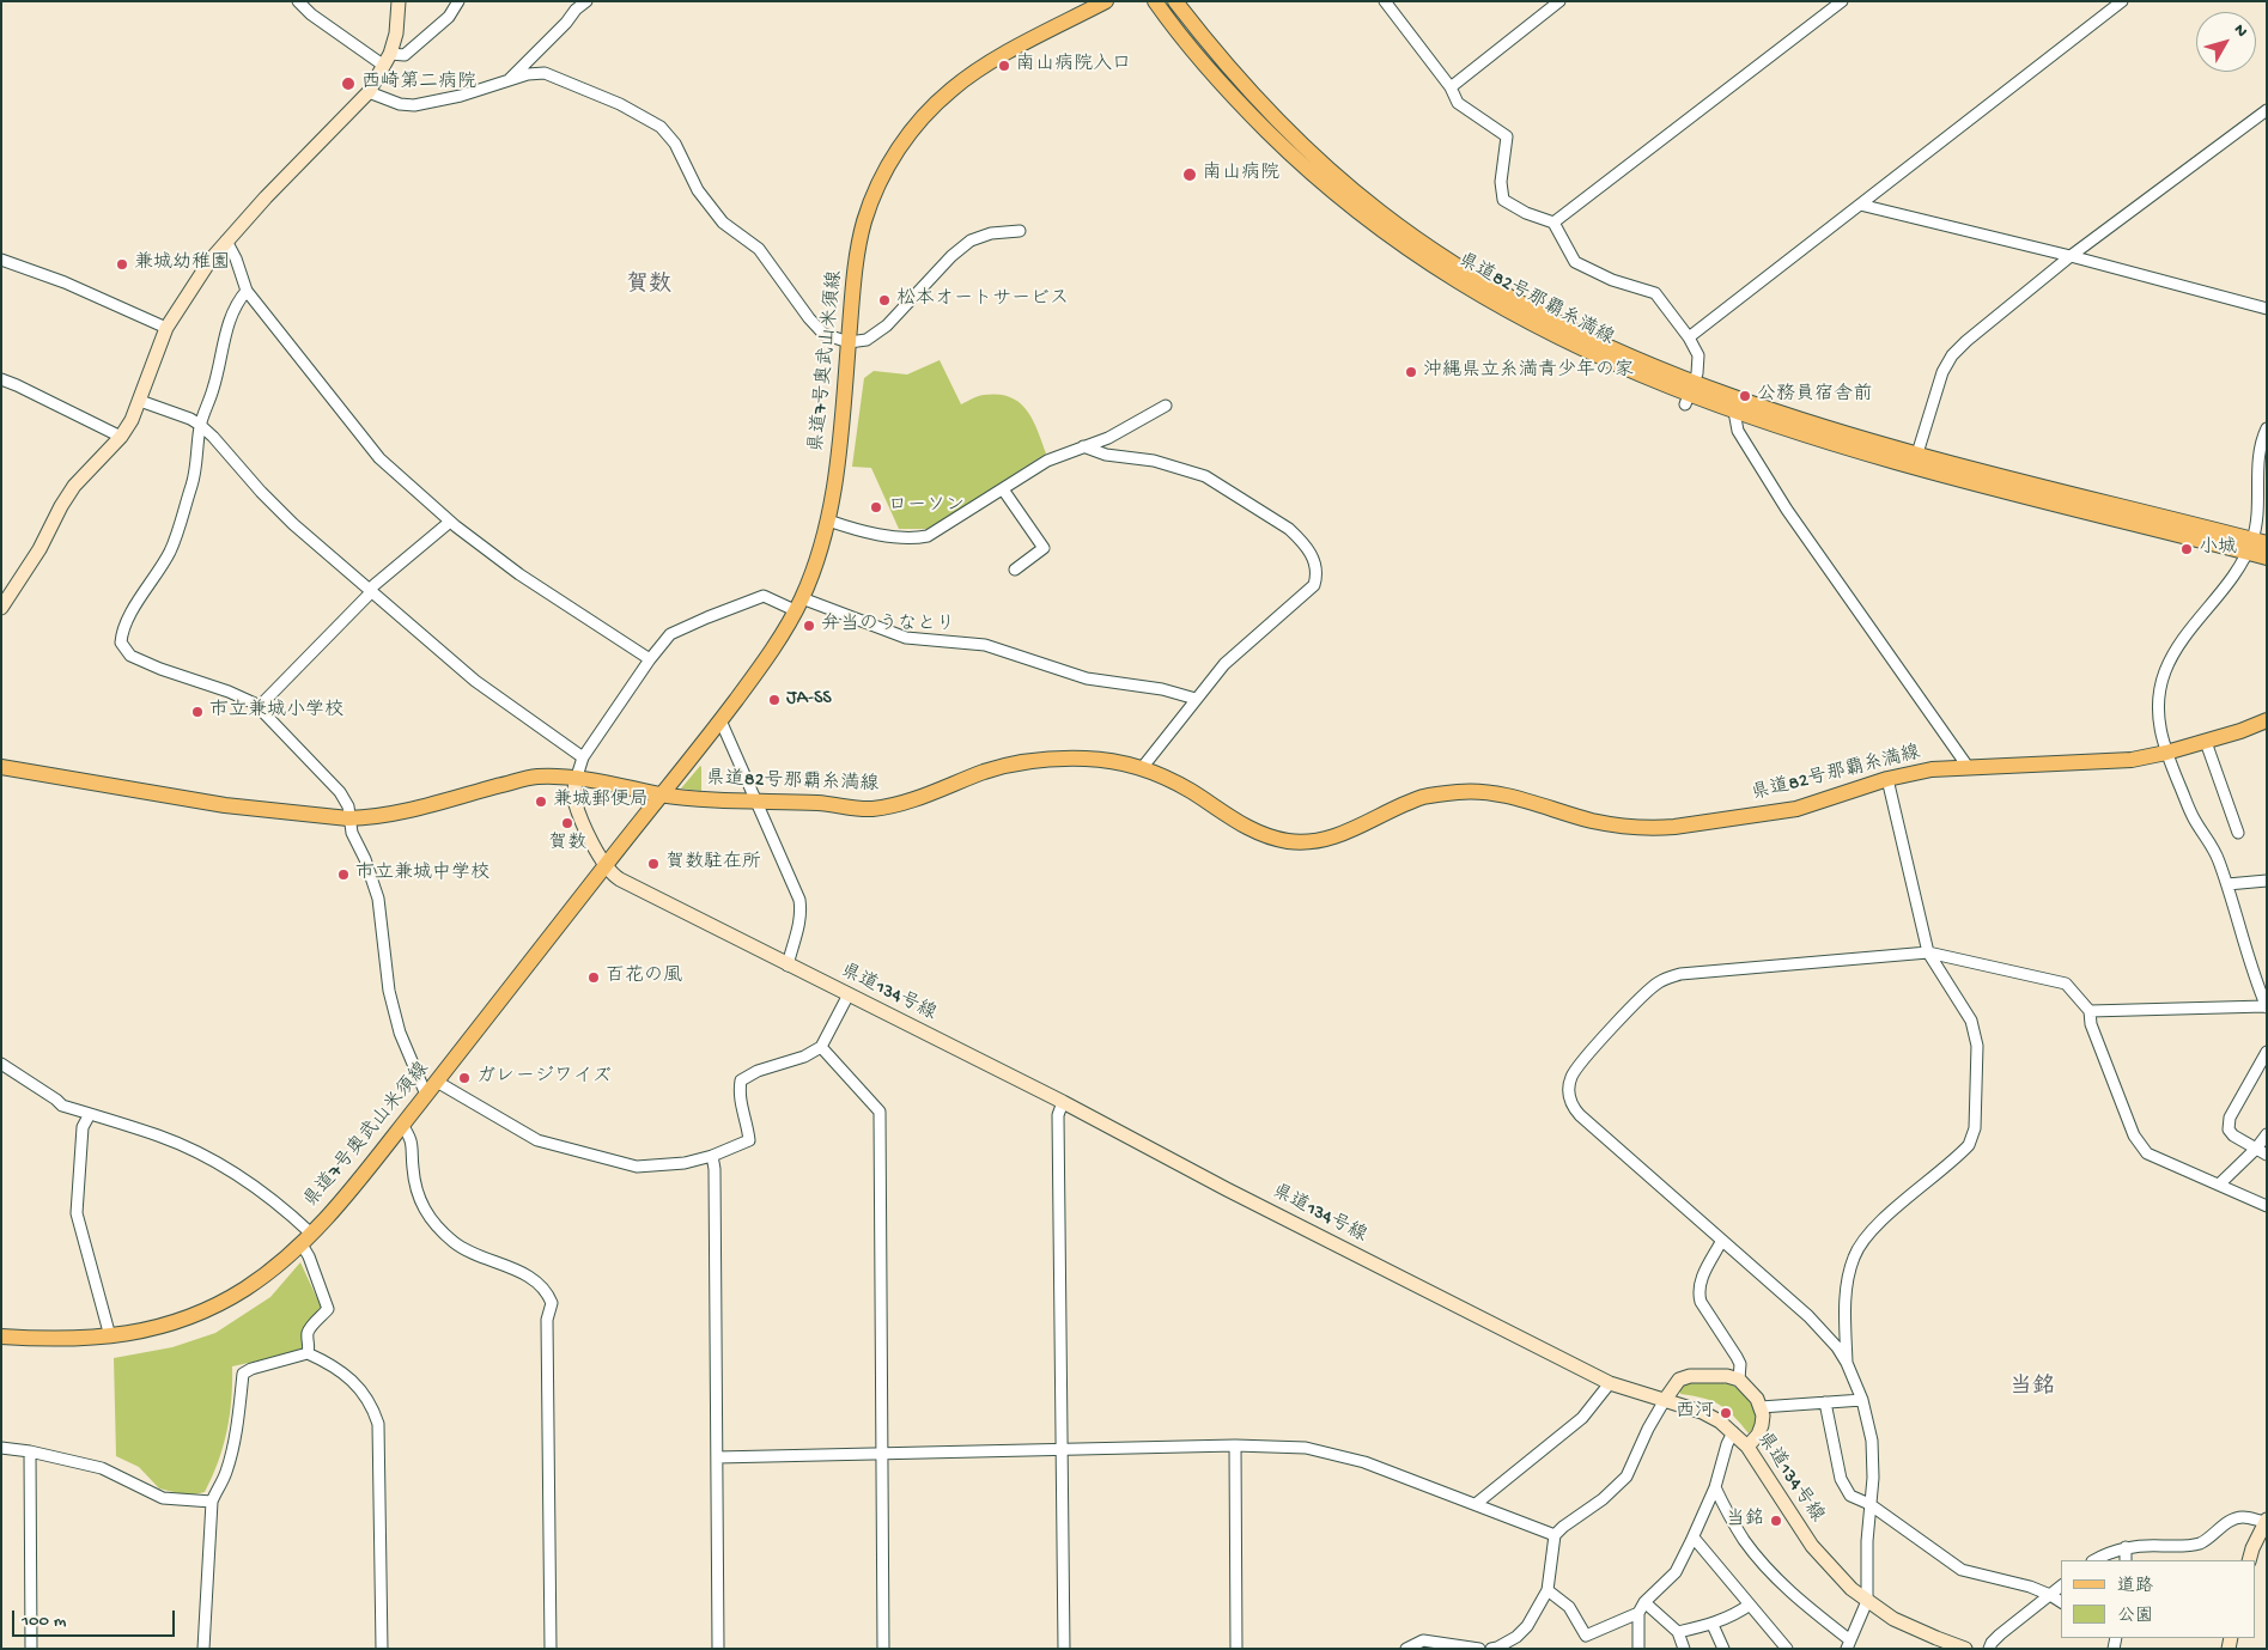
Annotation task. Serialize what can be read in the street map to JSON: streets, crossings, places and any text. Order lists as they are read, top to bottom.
{
  "streets": {
    "main road": ["県道82号那覇糸満線", "県道7号奥武山米須線", "県道134号線"]
  },
  "crossings": [
    ["県道82号那覇糸満線", "県道7号奥武山米須線"],
    ["県道7号奥武山米須線", "県道134号線"]
  ],
  "districts": ["賀数", "当銘"],
  "places": [
    "南山病院入口",
    "西崎第二病院",
    "南山病院",
    "兼城幼稚園",
    "松本オートサービス",
    "沖縄県立糸満青少年の家",
    "公務員宿舎前",
    "ローソン",
    "小城",
    "弁当のうなとり",
    "JA-SS",
    "市立兼城小学校",
    "兼城郵便局",
    "賀数",
    "賀数駐在所",
    "市立兼城中学校",
    "百花の風",
    "ガレージワイズ",
    "西河",
    "当銘"
  ],
  "legend": ["道路", "公園"],
  "scale_bar": "100 m",
  "north": "top right"
}
